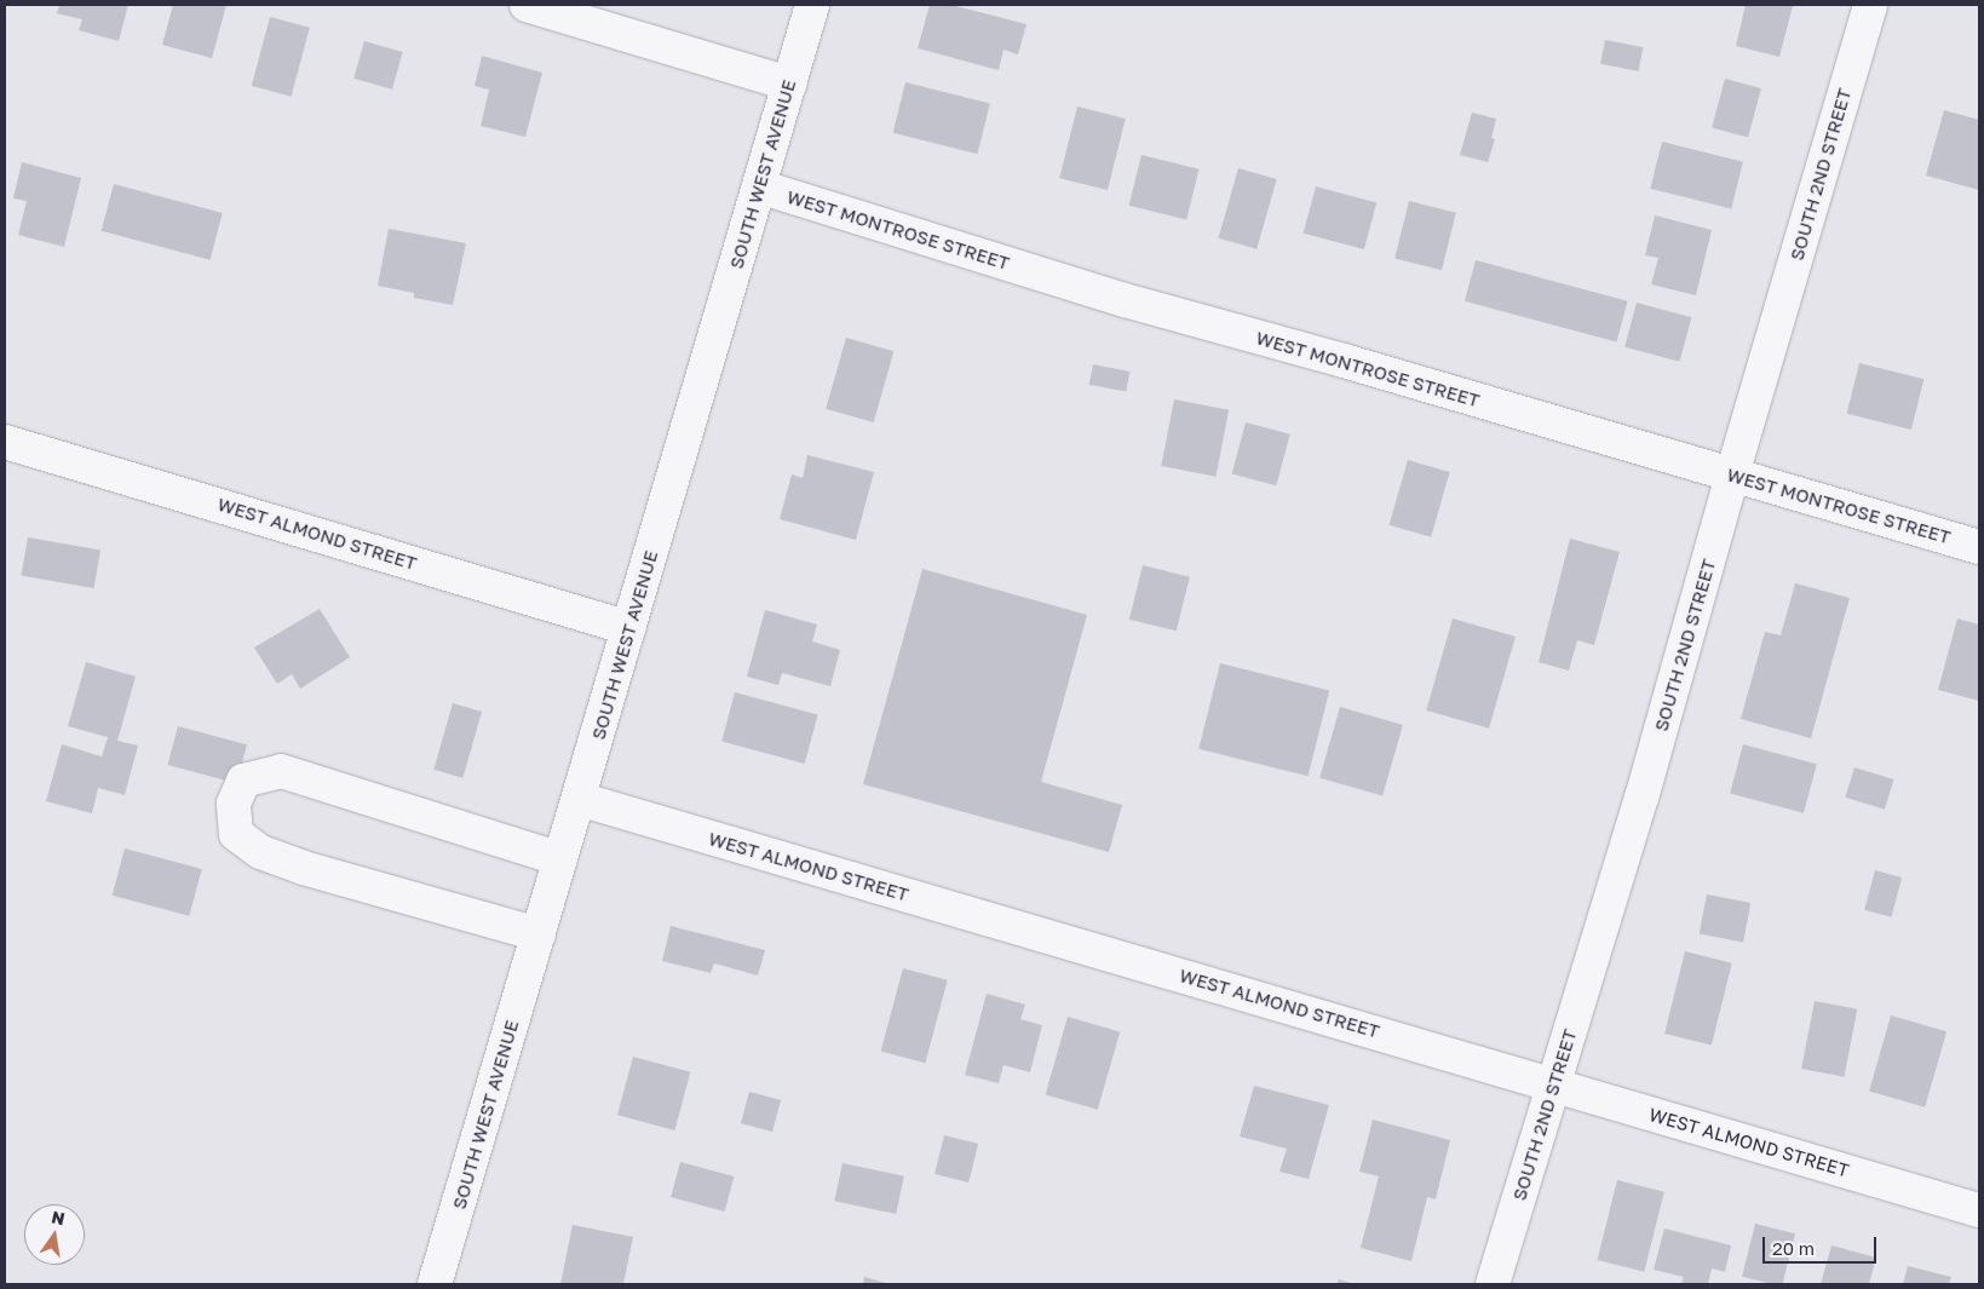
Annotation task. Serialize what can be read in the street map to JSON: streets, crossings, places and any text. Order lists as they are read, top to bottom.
{
  "streets": {
    "street": [
      "SOUTH WEST AVENUE",
      "SOUTH 2ND STREET",
      "WEST MONTROSE STREET",
      "WEST ALMOND STREET"
    ]
  },
  "crossings": [
    ["SOUTH WEST AVENUE", "WEST MONTROSE STREET"],
    ["SOUTH WEST AVENUE", "WEST ALMOND STREET"],
    ["SOUTH 2ND STREET", "WEST MONTROSE STREET"],
    ["SOUTH 2ND STREET", "WEST ALMOND STREET"]
  ],
  "scale_bar": "20 m",
  "north": "top"
}
